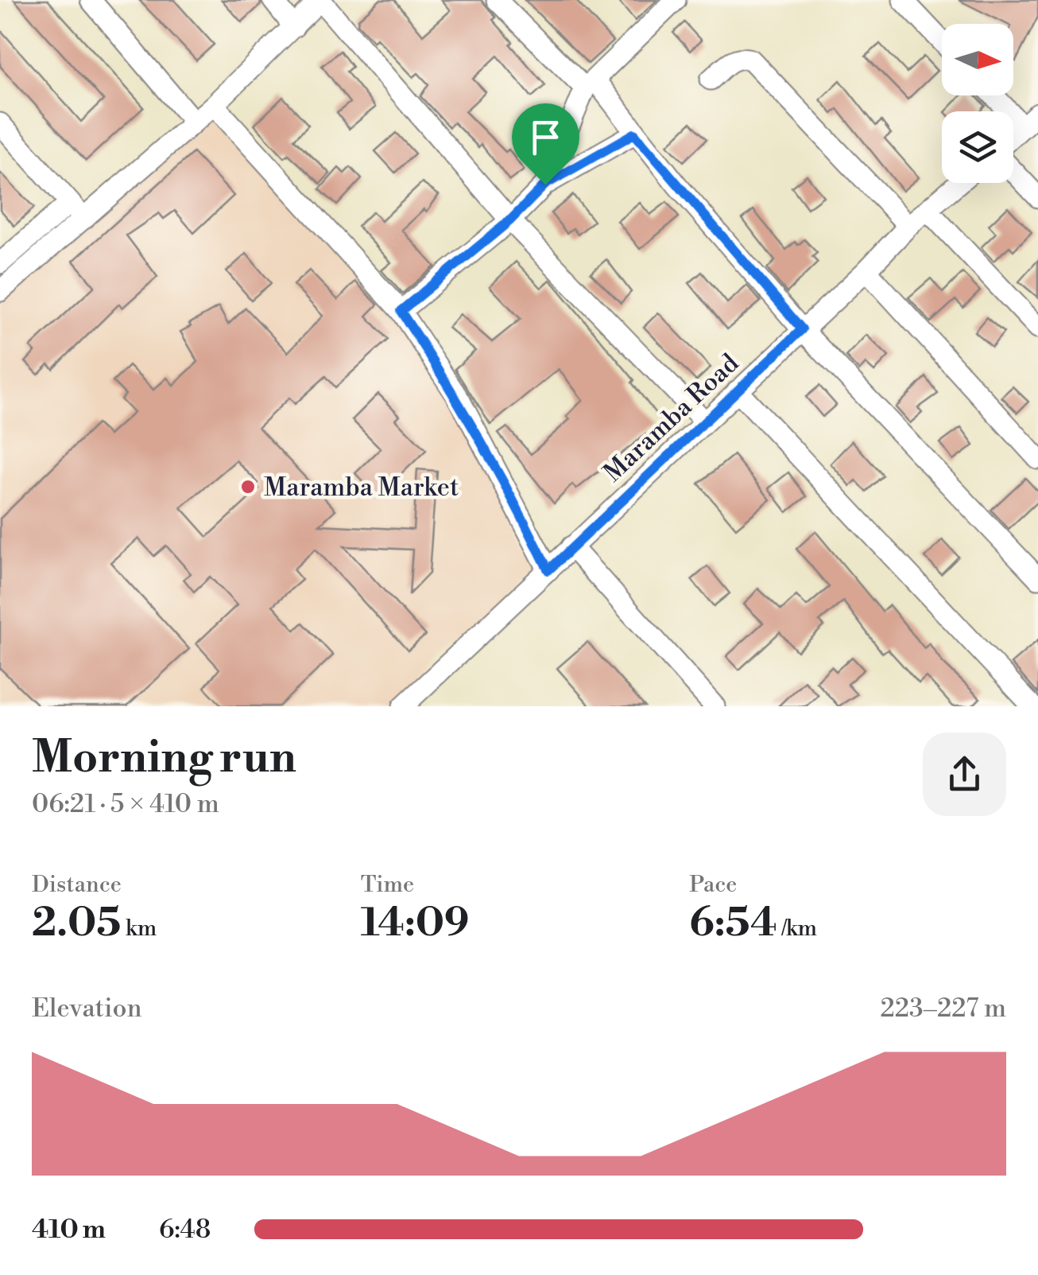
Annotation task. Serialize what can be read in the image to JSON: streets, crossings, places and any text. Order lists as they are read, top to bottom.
{
  "streets": {
    "street": ["Maramba Road"]
  },
  "places": ["Maramba Market"],
  "north": "right",
  "page": {
    "heading": ["Morning run", "06:21 · 5 × 410 m"],
    "stats": [
      ["Distance", "2.05 km"],
      ["Time", "14:09"],
      ["Pace", "6:54 /km"]
    ],
    "chart": ["Elevation", "223–227 m"],
    "list": [
      {
        "name": "410 m",
        "note": "6:48"
      }
    ]
  }
}
